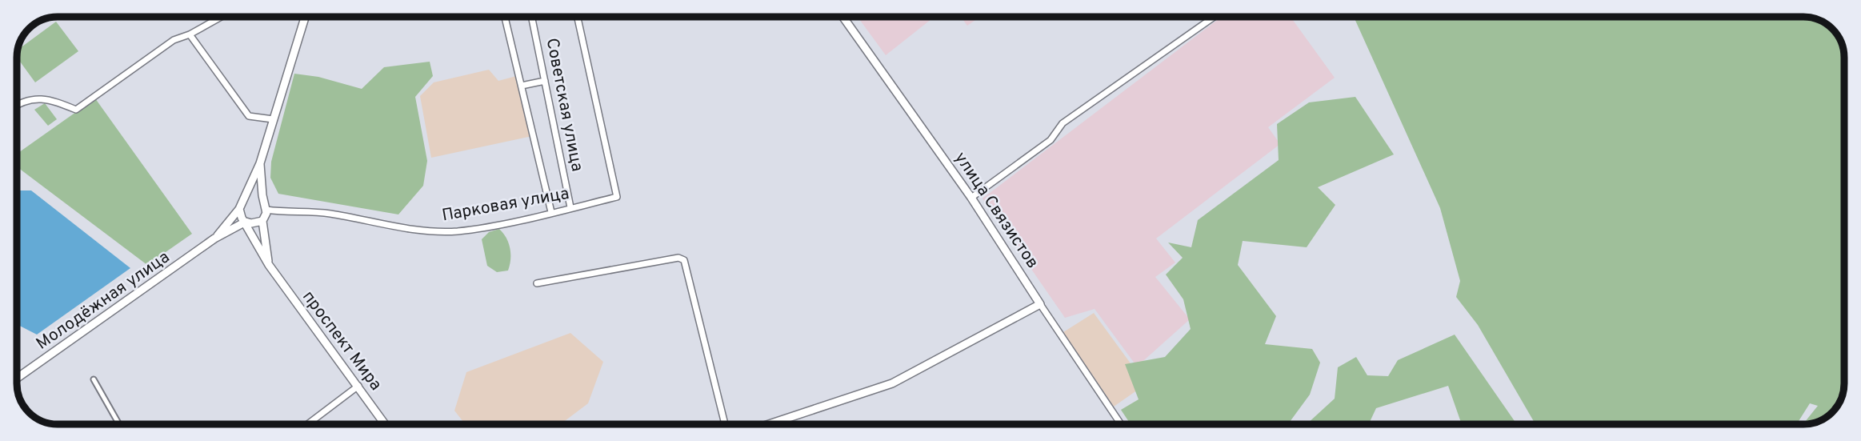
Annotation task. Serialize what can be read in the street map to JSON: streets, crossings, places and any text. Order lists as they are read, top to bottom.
{
  "streets": {
    "street": [
      "Советская улица",
      "Парковая улица",
      "улица Связистов",
      "Молодёжная улица",
      "проспект Мира"
    ]
  },
  "crossings": [
    ["Советская улица", "Парковая улица"],
    ["Парковая улица", "Молодёжная улица"],
    ["Парковая улица", "проспект Мира"],
    ["Молодёжная улица", "проспект Мира"]
  ]
}
